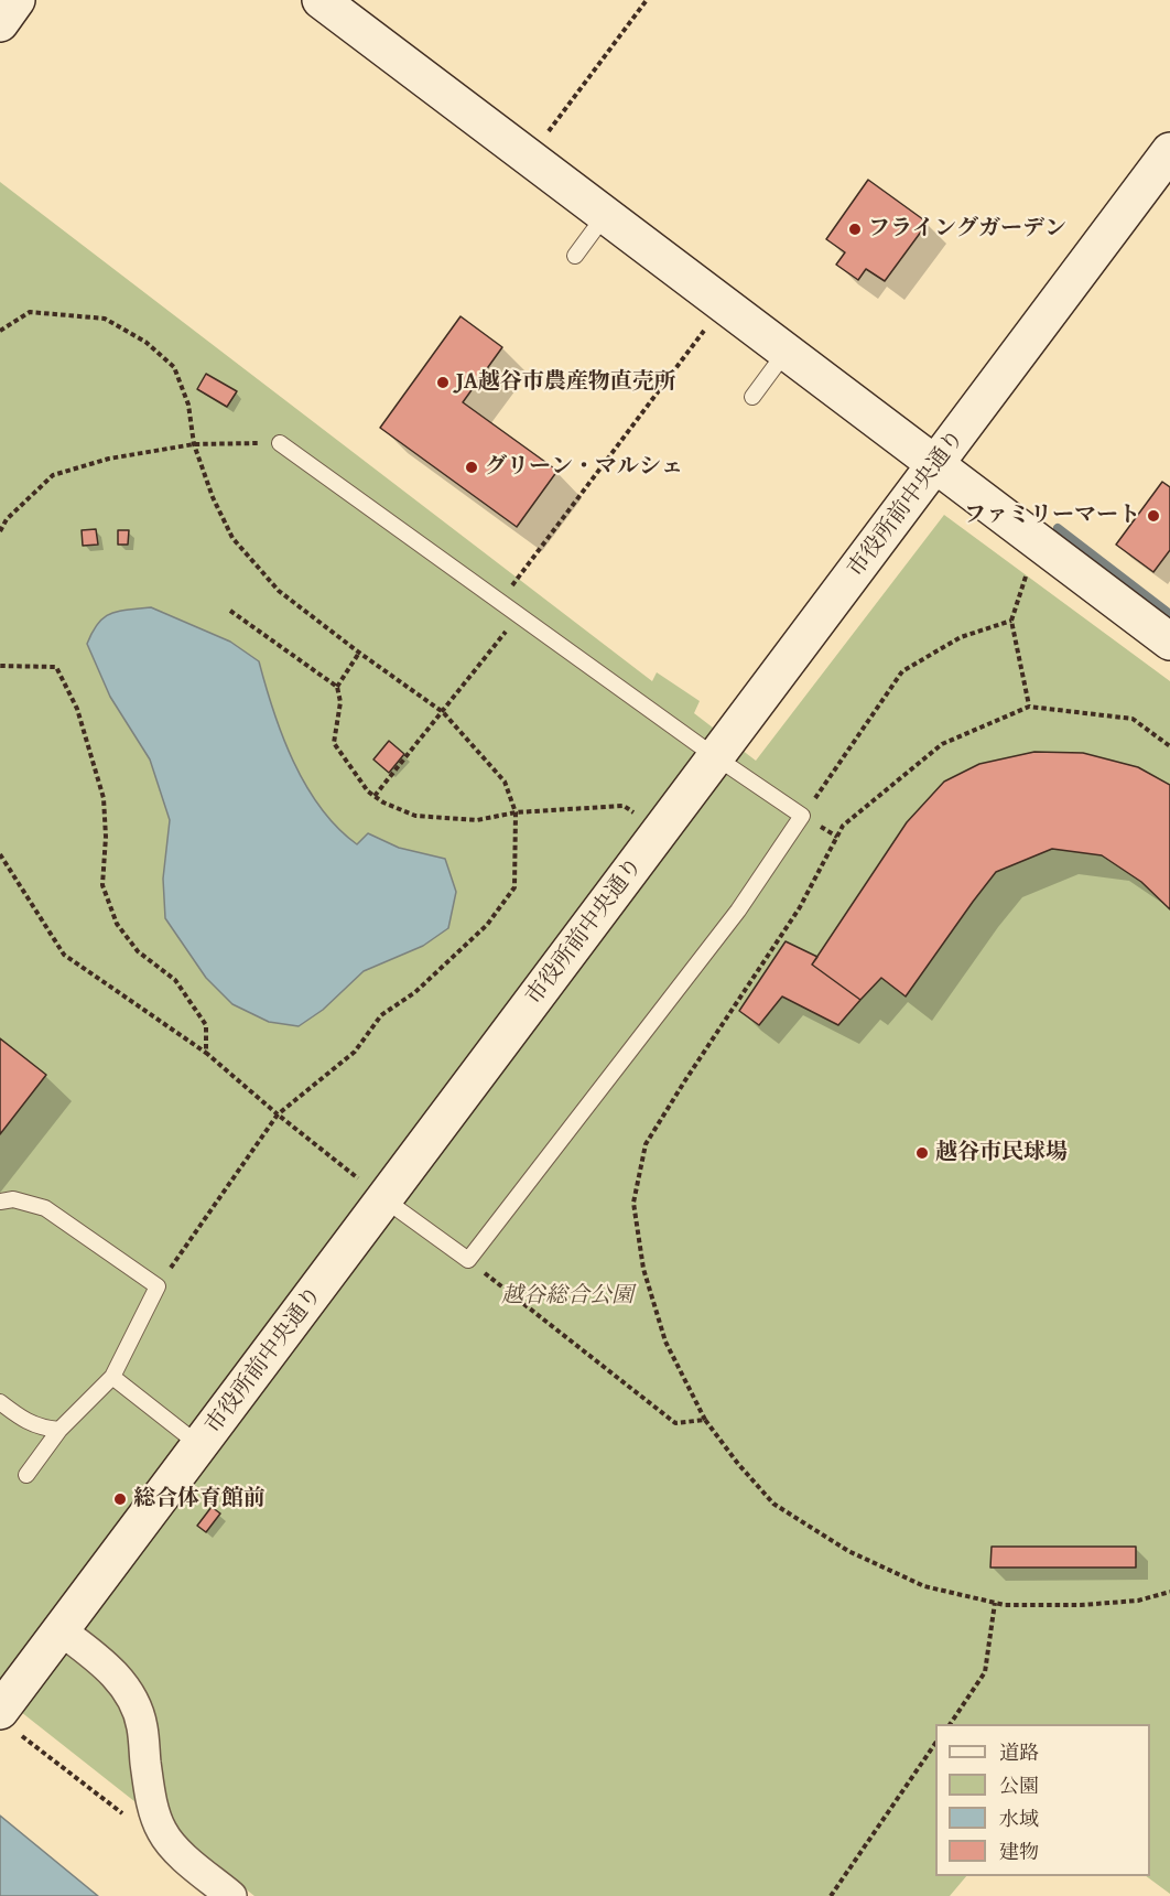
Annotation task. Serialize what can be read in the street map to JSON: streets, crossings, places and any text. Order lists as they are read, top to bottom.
{
  "streets": {
    "street": ["市役所前中央通り"]
  },
  "parks": ["越谷総合公園"],
  "places": [
    "フライングガーデン",
    "JA越谷市農産物直売所",
    "グリーン・マルシェ",
    "ファミリーマート",
    "越谷市民球場",
    "総合体育館前"
  ],
  "legend": [
    "道路",
    "公園",
    "水域",
    "建物"
  ]
}
